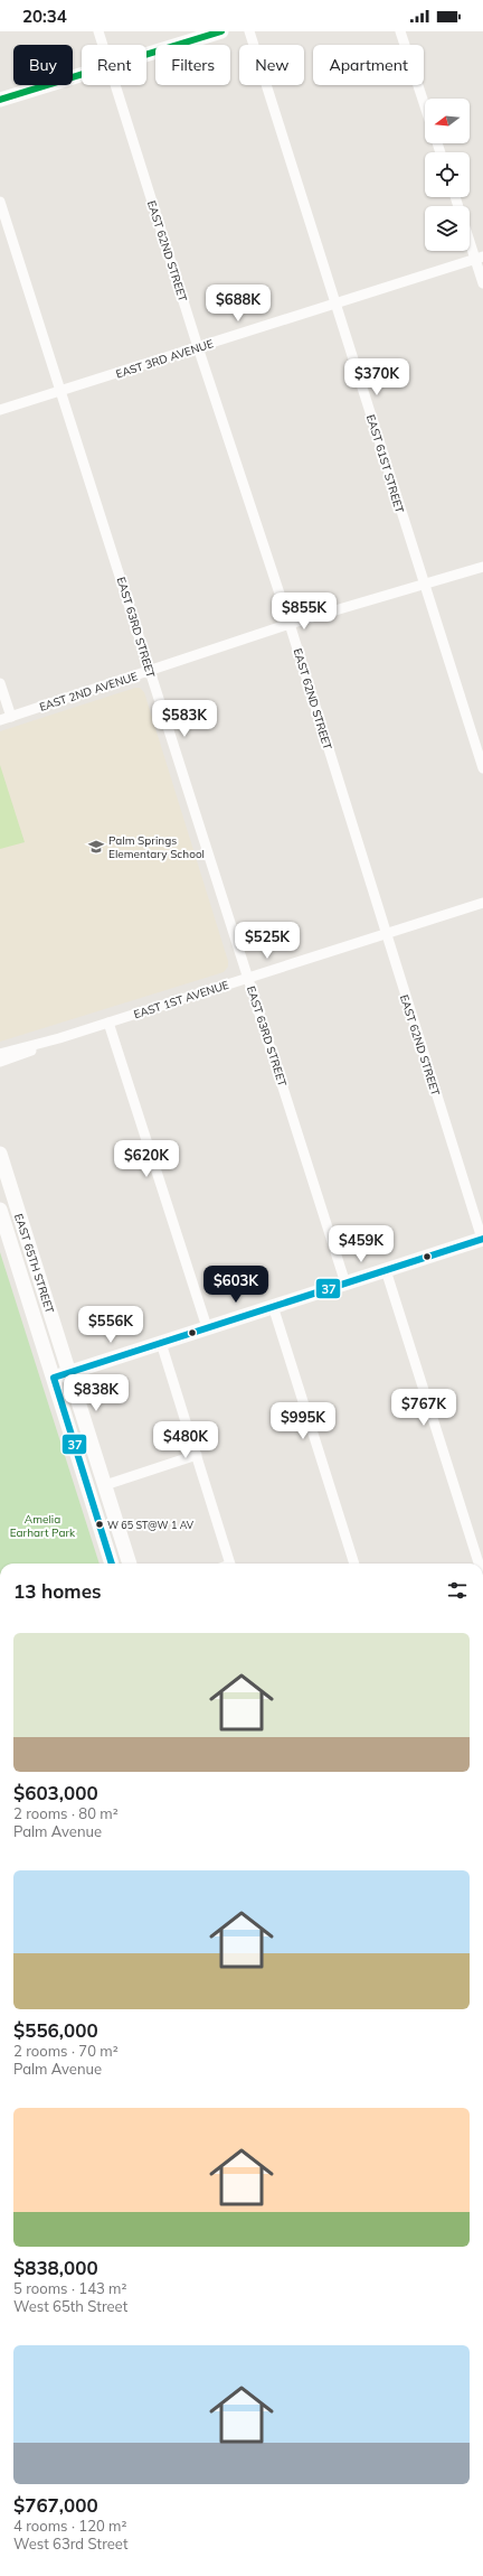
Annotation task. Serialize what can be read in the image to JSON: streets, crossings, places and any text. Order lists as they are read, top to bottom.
{
  "streets": {
    "main road": ["EAST 65TH STREET"],
    "street": [
      "EAST 62ND STREET",
      "EAST 3RD AVENUE",
      "EAST 61ST STREET",
      "EAST 63RD STREET",
      "EAST 2ND AVENUE",
      "EAST 1ST AVENUE"
    ]
  },
  "crossings": [
    ["EAST 62ND STREET", "EAST 3RD AVENUE"],
    ["EAST 62ND STREET", "EAST 2ND AVENUE"],
    ["EAST 62ND STREET", "EAST 1ST AVENUE"],
    ["EAST 3RD AVENUE", "EAST 61ST STREET"],
    ["EAST 3RD AVENUE", "EAST 63RD STREET"],
    ["EAST 61ST STREET", "EAST 2ND AVENUE"],
    ["EAST 63RD STREET", "EAST 2ND AVENUE"],
    ["EAST 63RD STREET", "EAST 1ST AVENUE"]
  ],
  "parks": ["Amelia Earhart Park"],
  "places": {
    "school or university": ["Palm Springs Elementary School"],
    "other": ["W 65 ST@W 1 AV"]
  },
  "lines": ["transit line 37"],
  "north": "left",
  "page": {
    "status": "20:34",
    "chip": [
      "Buy",
      "Rent",
      "Filters",
      "New",
      "Apartment"
    ],
    "price": [
      "$688K",
      "$370K",
      "$855K",
      "$583K",
      "$525K",
      "$620K",
      "$459K",
      "$603K",
      "$556K",
      "$838K",
      "$767K",
      "$995K",
      "$480K"
    ],
    "heading": "13 homes",
    "list": [
      {
        "name": "$603,000",
        "note": "2 rooms · 80 m² · Palm Avenue"
      },
      {
        "name": "$556,000",
        "note": "2 rooms · 70 m² · Palm Avenue"
      },
      {
        "name": "$838,000",
        "note": "5 rooms · 143 m² · West 65th Street"
      },
      {
        "name": "$767,000",
        "note": "4 rooms · 120 m² · West 63rd Street"
      }
    ]
  }
}
